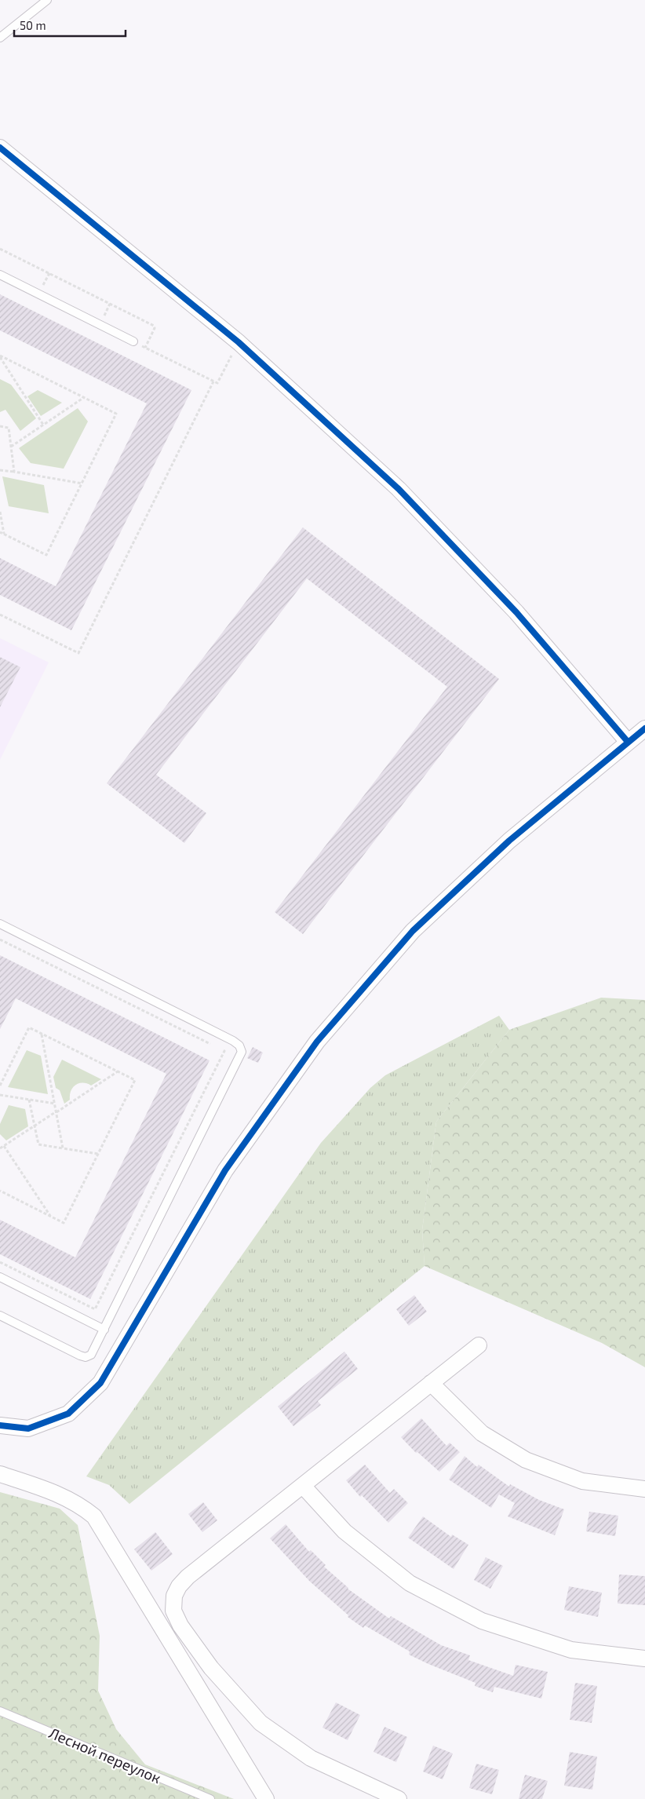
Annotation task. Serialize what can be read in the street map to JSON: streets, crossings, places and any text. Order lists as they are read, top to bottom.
{
  "streets": {
    "lane": ["Лесной переулок"]
  },
  "scale_bar": "50 m"
}
